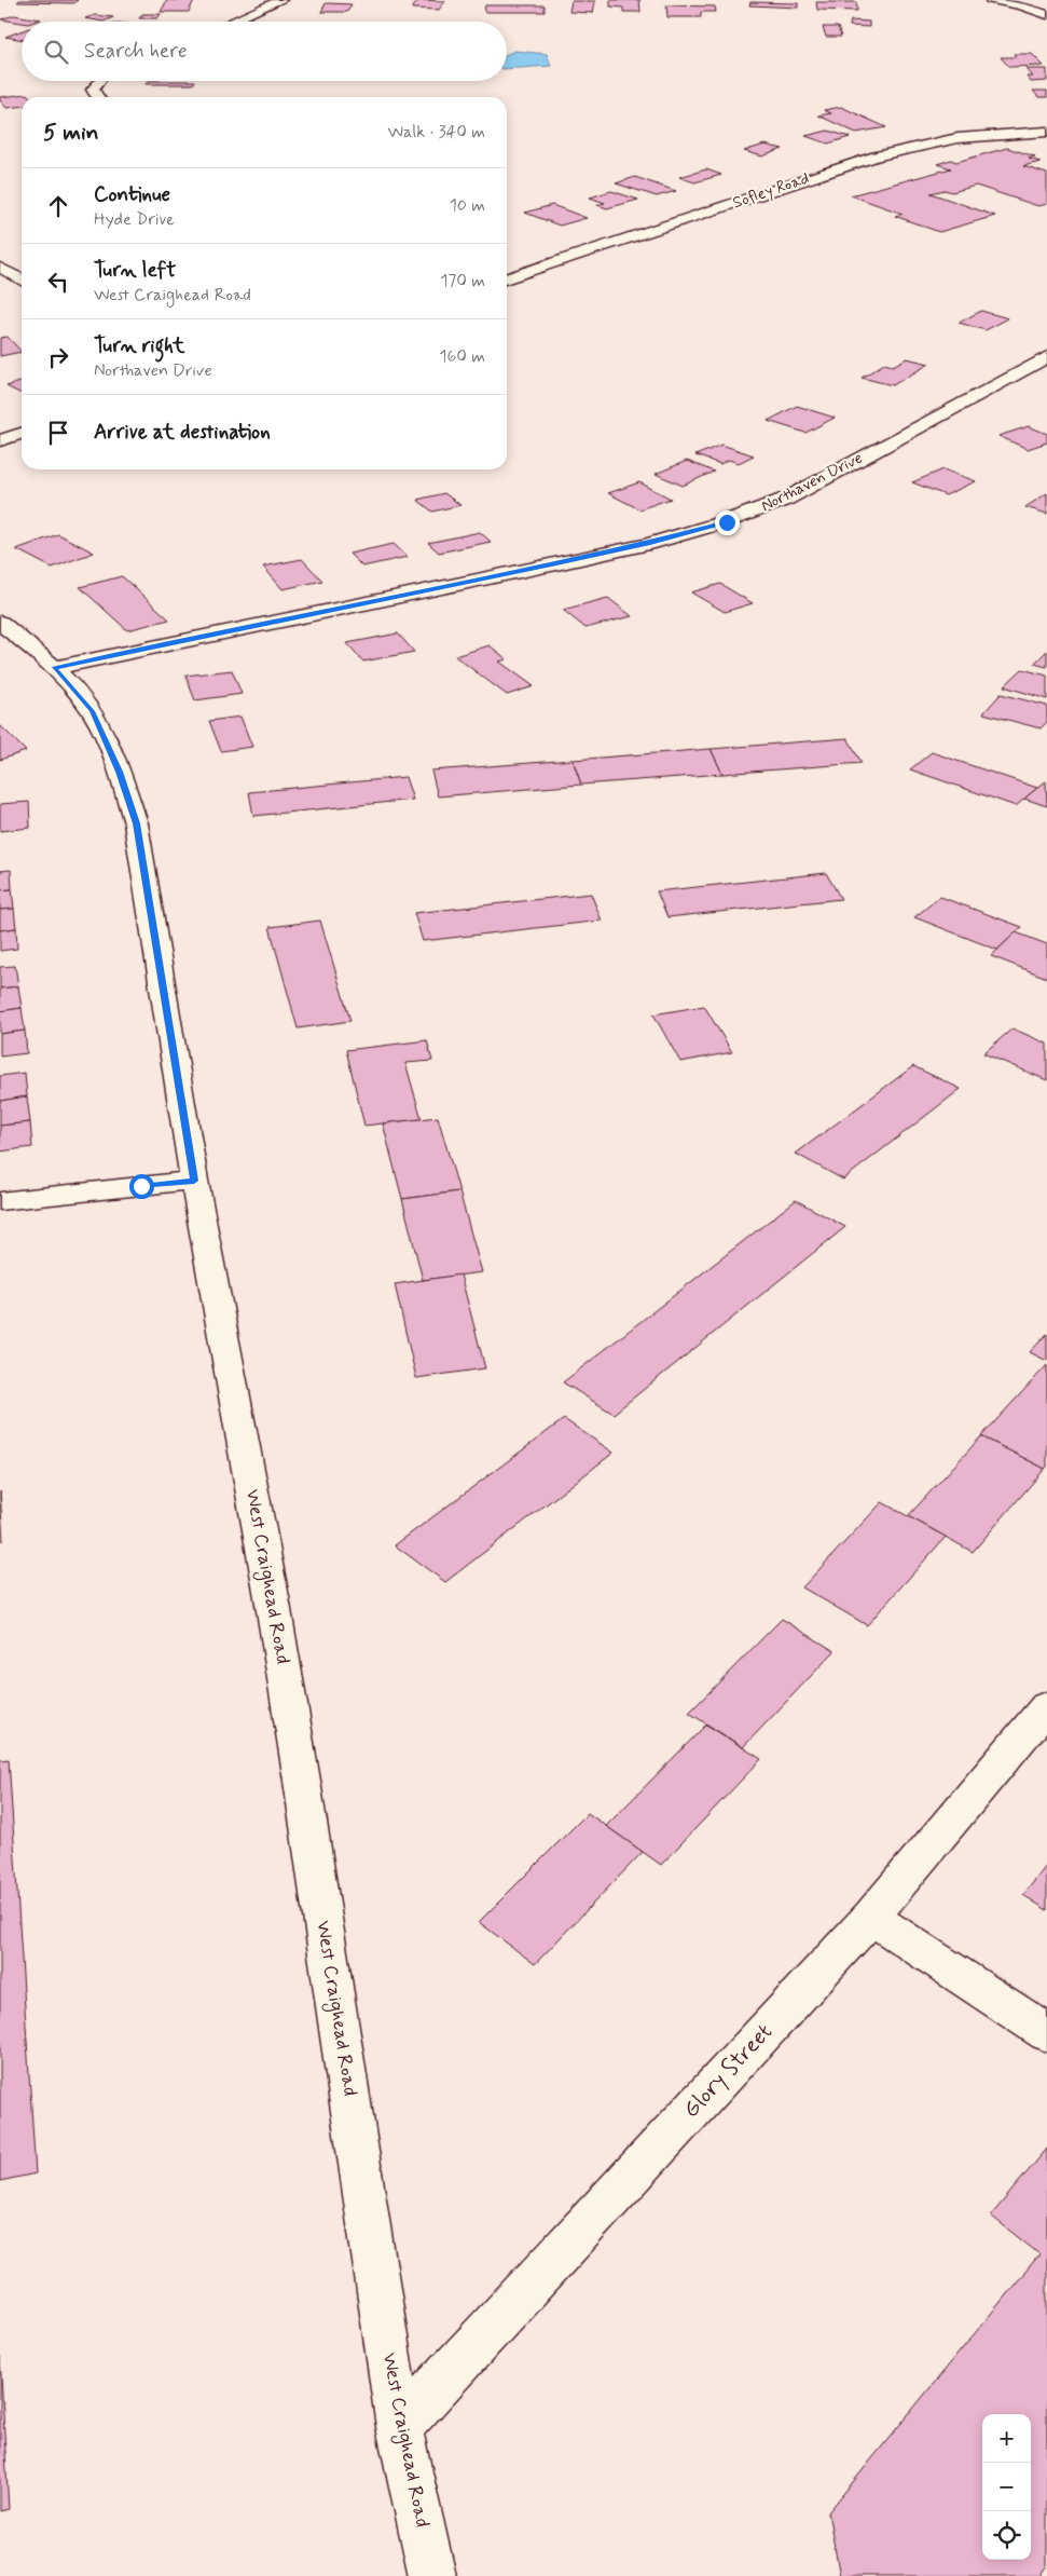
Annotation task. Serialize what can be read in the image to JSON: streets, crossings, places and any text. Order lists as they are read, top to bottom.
{
  "streets": {
    "street": [
      "Sofley Road",
      "Northaven Drive",
      "West Craighead Road",
      "Glory Street"
    ]
  },
  "crossings": [
    ["Northaven Drive", "West Craighead Road"],
    ["West Craighead Road", "Glory Street"]
  ],
  "page": {
    "search": "Search here",
    "heading": ["5 min", "Walk · 340 m"],
    "list": [
      ["Continue", "Hyde Drive", "10 m"],
      ["Turn left", "West Craighead Road", "170 m"],
      ["Turn right", "Northaven Drive", "160 m"],
      "Arrive at destination"
    ],
    "map_buttons": ["+", "−"]
  }
}
